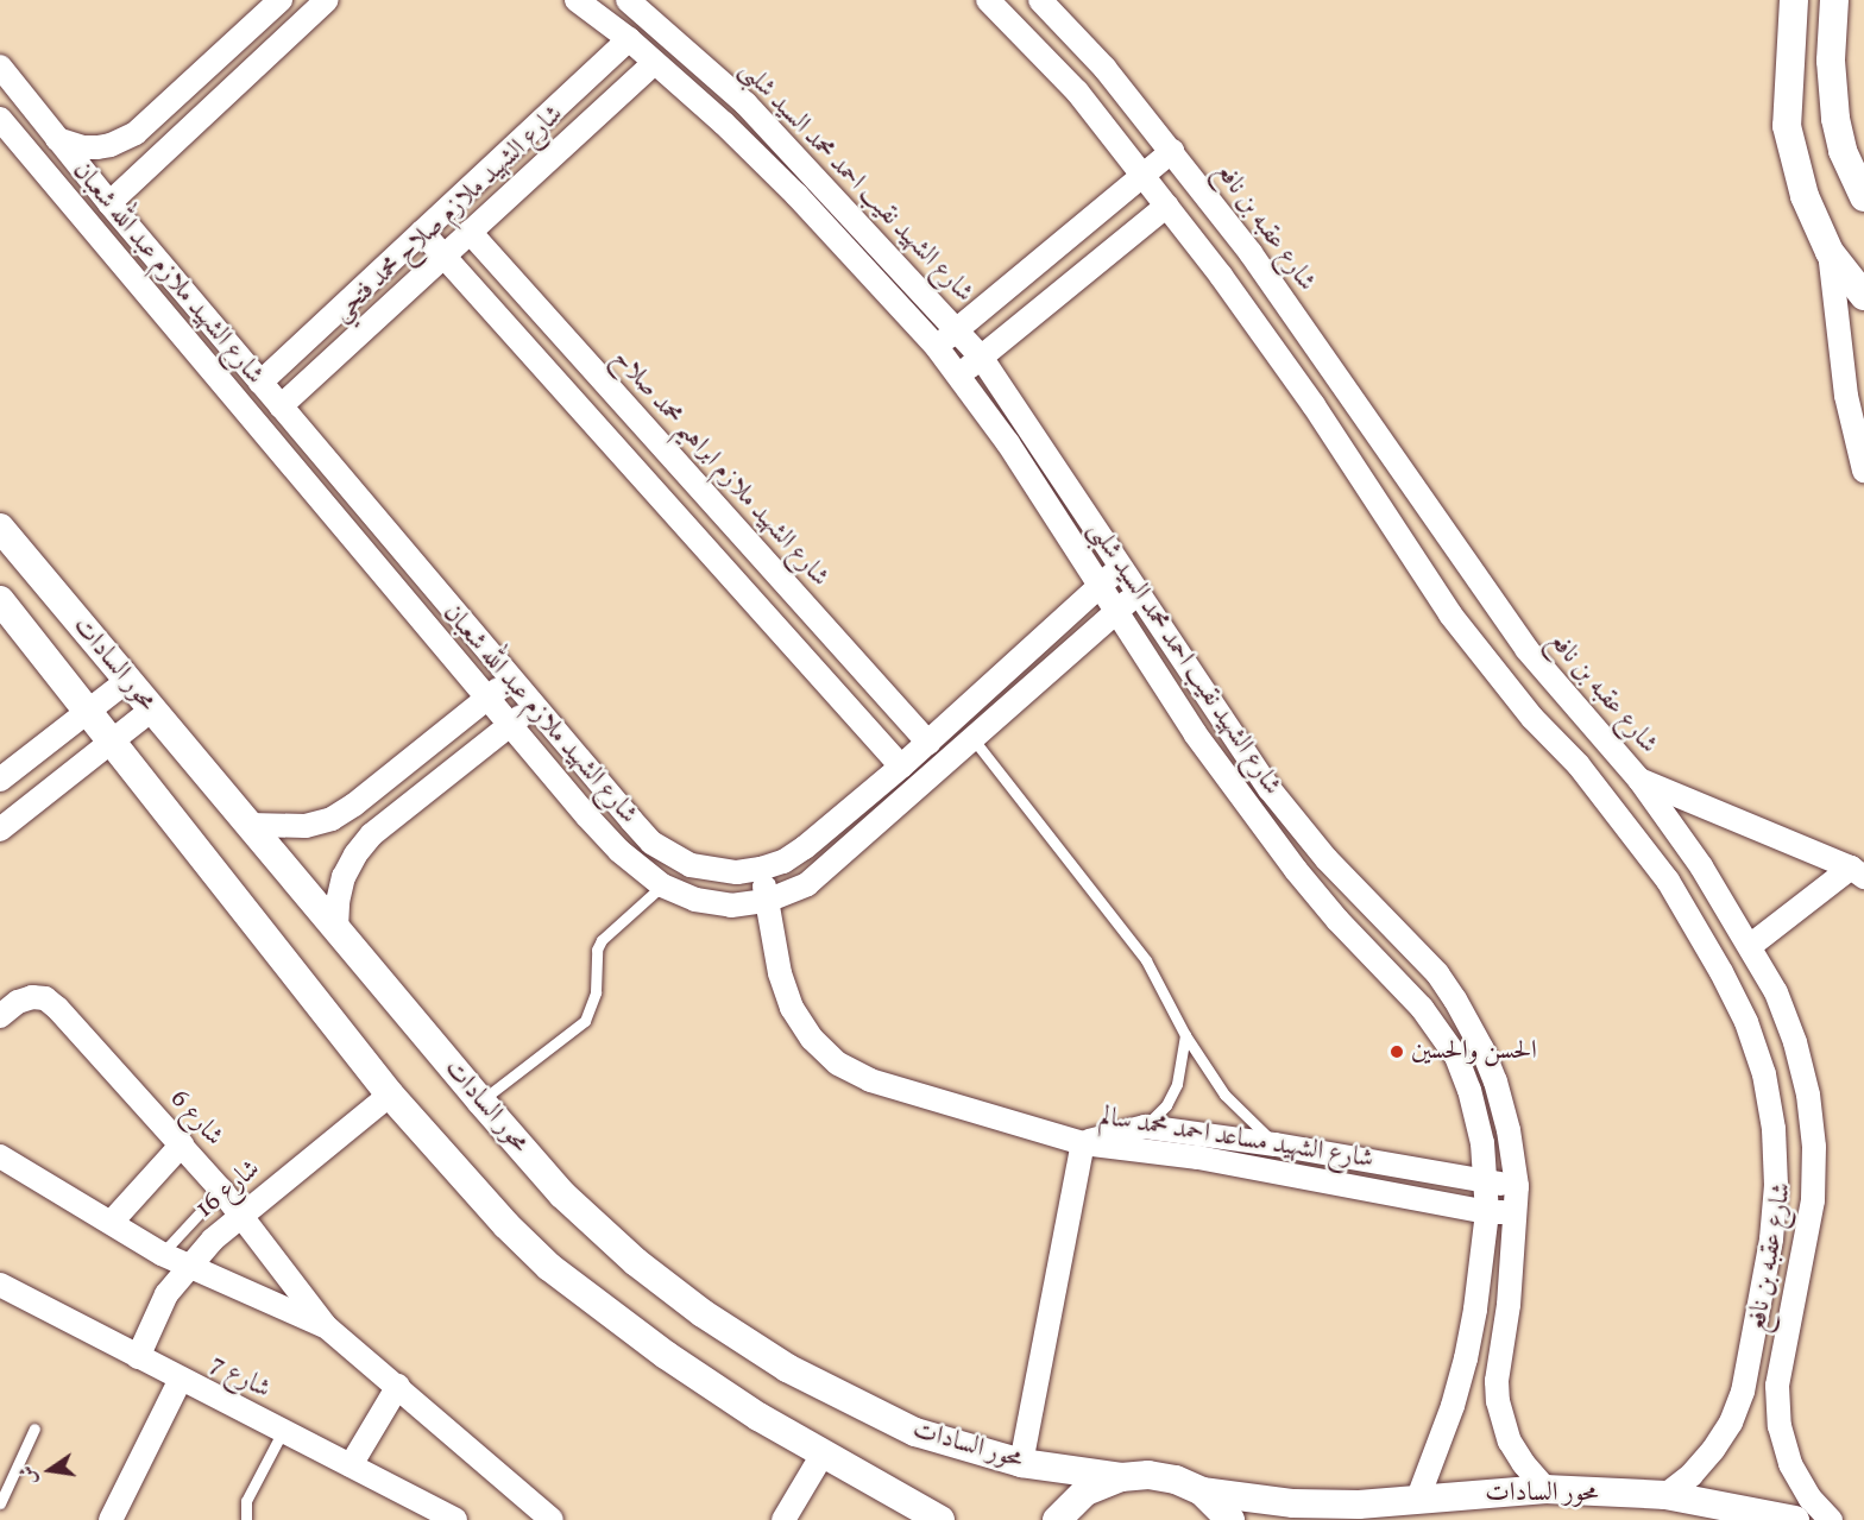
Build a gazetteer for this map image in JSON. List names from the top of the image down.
{
  "streets": {
    "street": [
      "شارع الشهيد نقيب احمد محمد السيد شلبى",
      "شارع الشهيد ملازم صلاح محمد فتحي",
      "شارع عقبه بن نافع",
      "شارع الشهيد ملازم عبد الله شعبان",
      "شارع الشهيد ملازم ابراهيم محمد صلاح",
      "محور السادات",
      "شارع 6",
      "شارع الشهيد مساعد احمد محمد سالم",
      "شارع 16",
      "شارع 7"
    ]
  },
  "crossings": [
    ["شارع الشهيد نقيب احمد محمد السيد شلبى", "شارع الشهيد ملازم صلاح محمد فتحي"],
    ["شارع الشهيد نقيب احمد محمد السيد شلبى", "شارع الشهيد ملازم عبد الله شعبان"],
    ["شارع الشهيد نقيب احمد محمد السيد شلبى", "محور السادات"],
    ["شارع الشهيد نقيب احمد محمد السيد شلبى", "شارع الشهيد مساعد احمد محمد سالم"],
    ["شارع الشهيد ملازم صلاح محمد فتحي", "شارع الشهيد ملازم عبد الله شعبان"],
    ["شارع الشهيد ملازم صلاح محمد فتحي", "شارع الشهيد ملازم ابراهيم محمد صلاح"],
    ["شارع عقبه بن نافع", "محور السادات"],
    ["شارع الشهيد ملازم عبد الله شعبان", "شارع الشهيد ملازم ابراهيم محمد صلاح"],
    ["محور السادات", "شارع 16"],
    ["شارع 6", "شارع 16"],
    ["شارع 16", "شارع 7"]
  ],
  "places": ["الحسن والحسين"],
  "north": "left"
}
